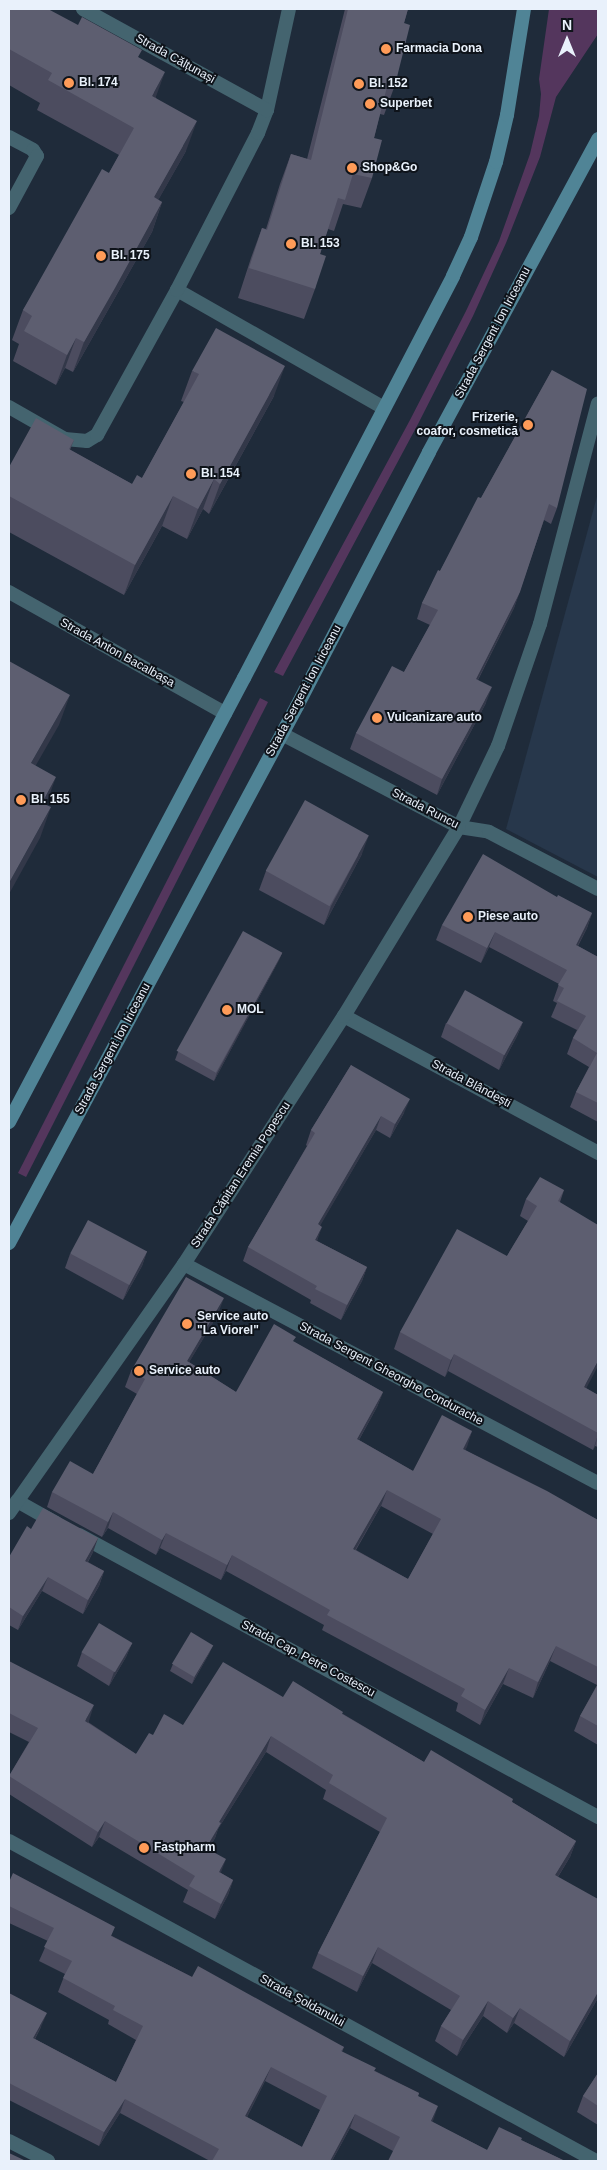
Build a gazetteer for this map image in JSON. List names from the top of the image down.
{
  "streets": {
    "main road": ["Strada Sergent Ion Iriceanu"],
    "street": [
      "Strada Călțunași",
      "Strada Anton Bacalbașa",
      "Strada Runcu",
      "Strada Blândești",
      "Strada Căpitan Eremia Popescu",
      "Strada Sergent Gheorghe Condurache",
      "Strada Cap. Petre Costescu",
      "Strada Șoldanului"
    ]
  },
  "crossings": [
    ["Strada Sergent Ion Iriceanu", "Strada Runcu"],
    ["Strada Runcu", "Strada Căpitan Eremia Popescu"],
    ["Strada Blândești", "Strada Căpitan Eremia Popescu"],
    ["Strada Căpitan Eremia Popescu", "Strada Sergent Gheorghe Condurache"],
    ["Strada Căpitan Eremia Popescu", "Strada Cap. Petre Costescu"]
  ],
  "places": [
    "Farmacia Dona",
    "Bl. 174",
    "Bl. 152",
    "Superbet",
    "Shop&Go",
    "Bl. 153",
    "Bl. 175",
    "Frizerie, coafor, cosmetică",
    "Bl. 154",
    "Vulcanizare auto",
    "Bl. 155",
    "Piese auto",
    "MOL",
    "Service auto \"La Viorel\"",
    "Service auto",
    "Fastpharm"
  ],
  "north": "top"
}
